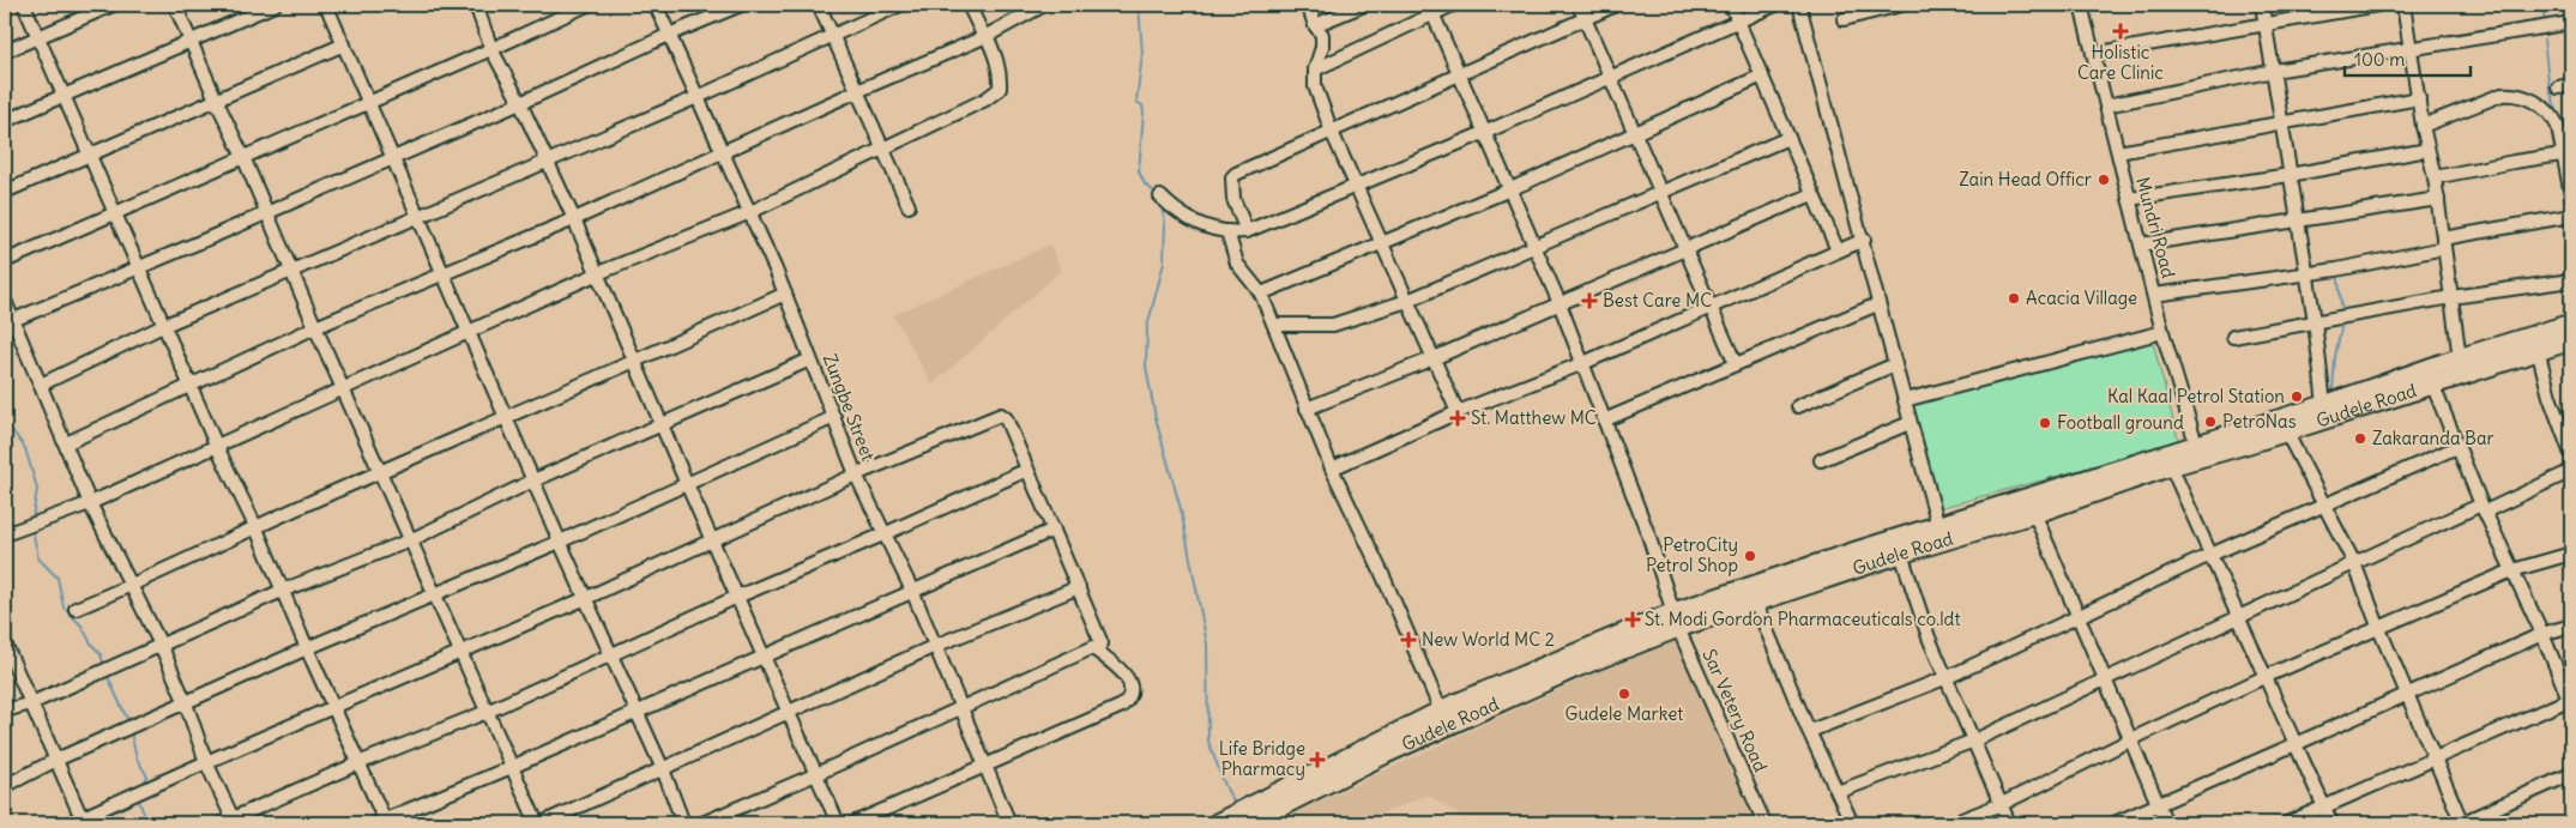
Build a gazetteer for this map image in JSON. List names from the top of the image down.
{
  "streets": {
    "highway": ["Gudele Road"],
    "street": ["Mundri Road", "Zungbe Street", "Sar Vetery Road"]
  },
  "crossings": [
    ["Mundri Road", "Gudele Road"],
    ["Gudele Road", "Sar Vetery Road"]
  ],
  "places": {
    "health": [
      "Holistic Care Clinic",
      "Best Care MC",
      "St. Matthew MC",
      "St. Modi Gordon Pharmaceuticals co.ldt",
      "New World MC 2",
      "Life Bridge Pharmacy"
    ],
    "other": [
      "Zain Head Officr",
      "Acacia Village",
      "Kal Kaal Petrol Station",
      "PetroNas",
      "Football ground",
      "Zakaranda Bar",
      "PetroCity Petrol Shop",
      "Gudele Market"
    ]
  },
  "scale_bar": "100 m"
}
